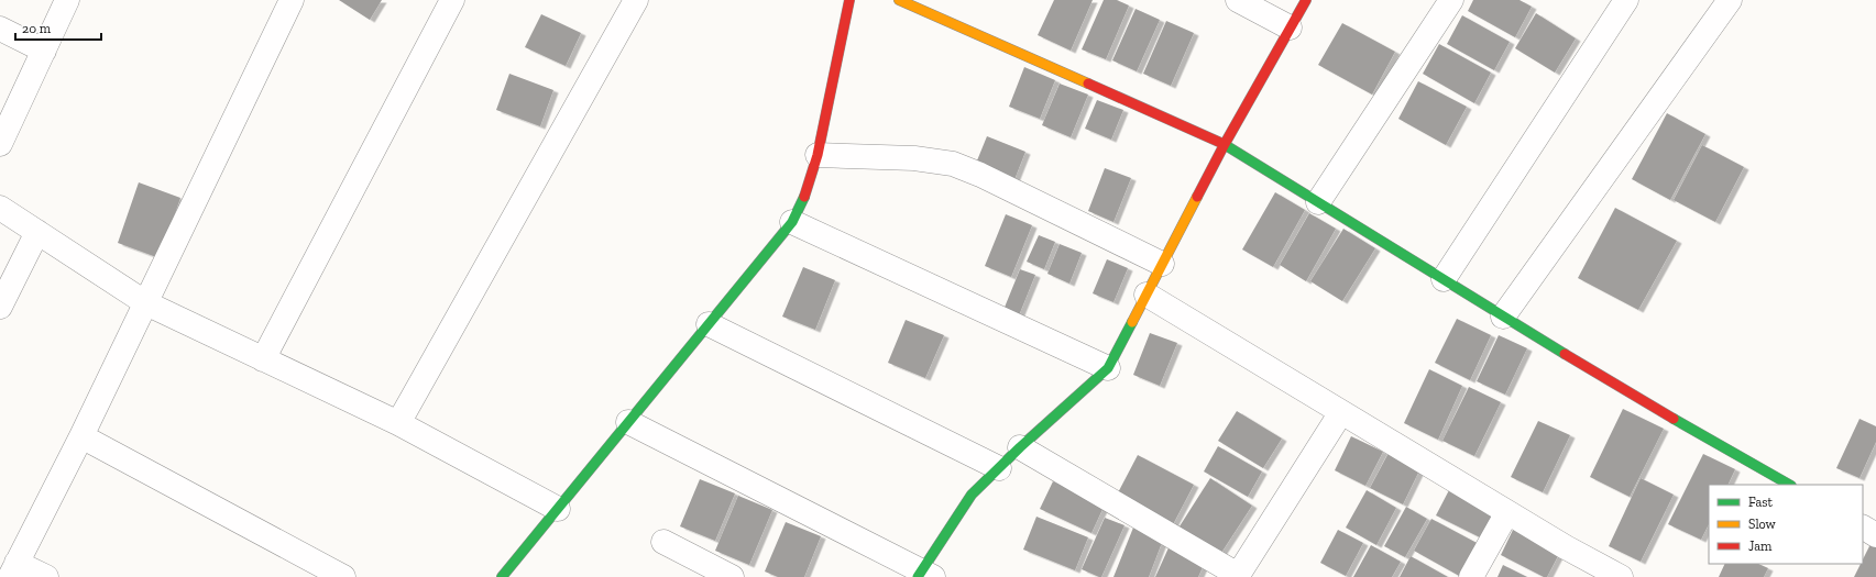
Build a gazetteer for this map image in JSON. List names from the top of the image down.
{
  "legend": ["Fast", "Slow", "Jam"],
  "scale_bar": "20 m"
}
